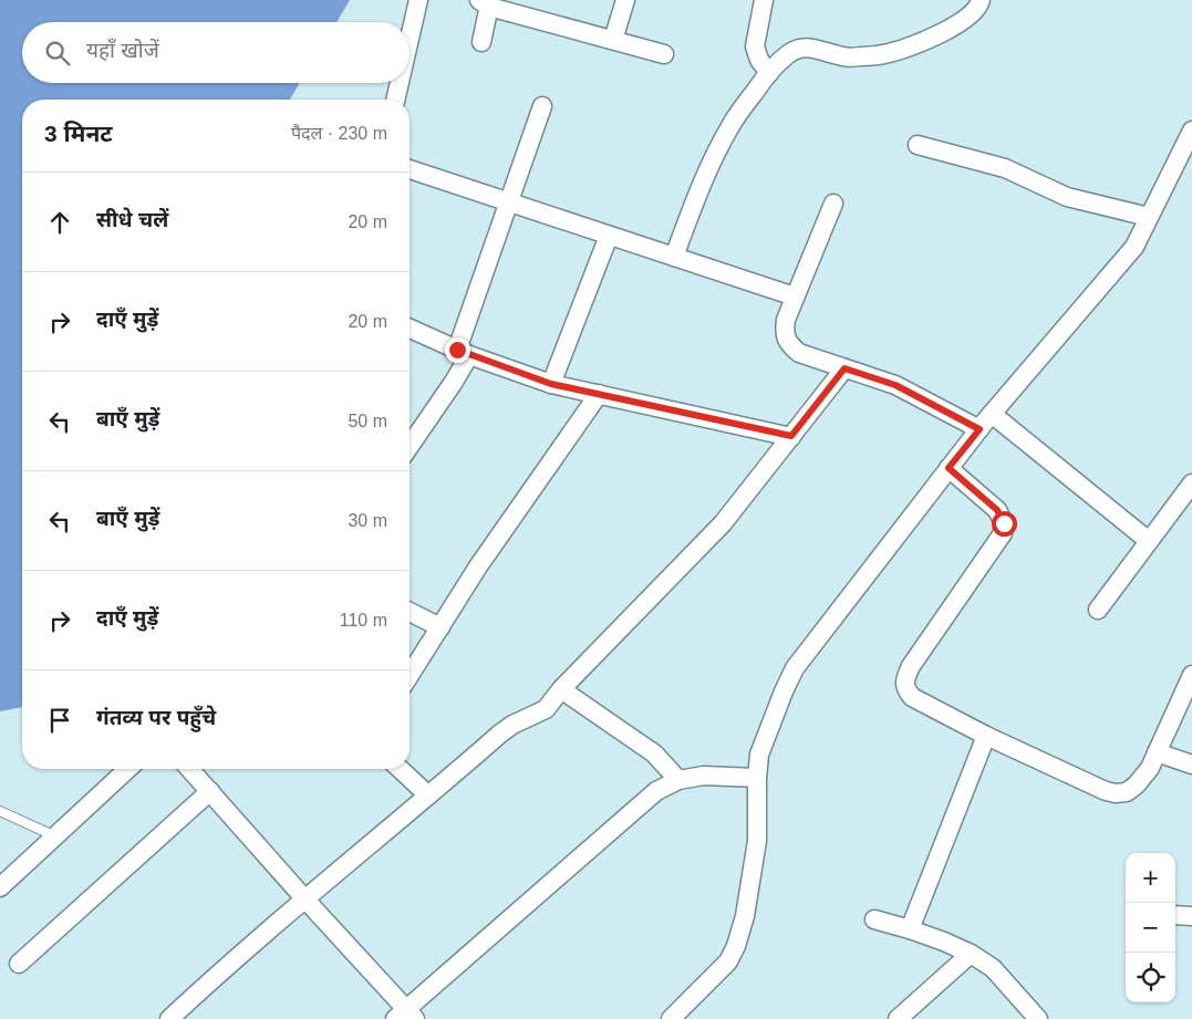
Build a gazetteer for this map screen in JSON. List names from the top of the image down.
{
  "page": {
    "search": "यहाँ खोजें",
    "heading": ["3 मिनट", "पैदल · 230 m"],
    "list": [
      ["सीधे चलें", "20 m"],
      ["दाएँ मुड़ें", "20 m"],
      ["बाएँ मुड़ें", "50 m"],
      ["बाएँ मुड़ें", "30 m"],
      ["दाएँ मुड़ें", "110 m"],
      "गंतव्य पर पहुँचे"
    ],
    "map_buttons": ["+", "−"]
  }
}
